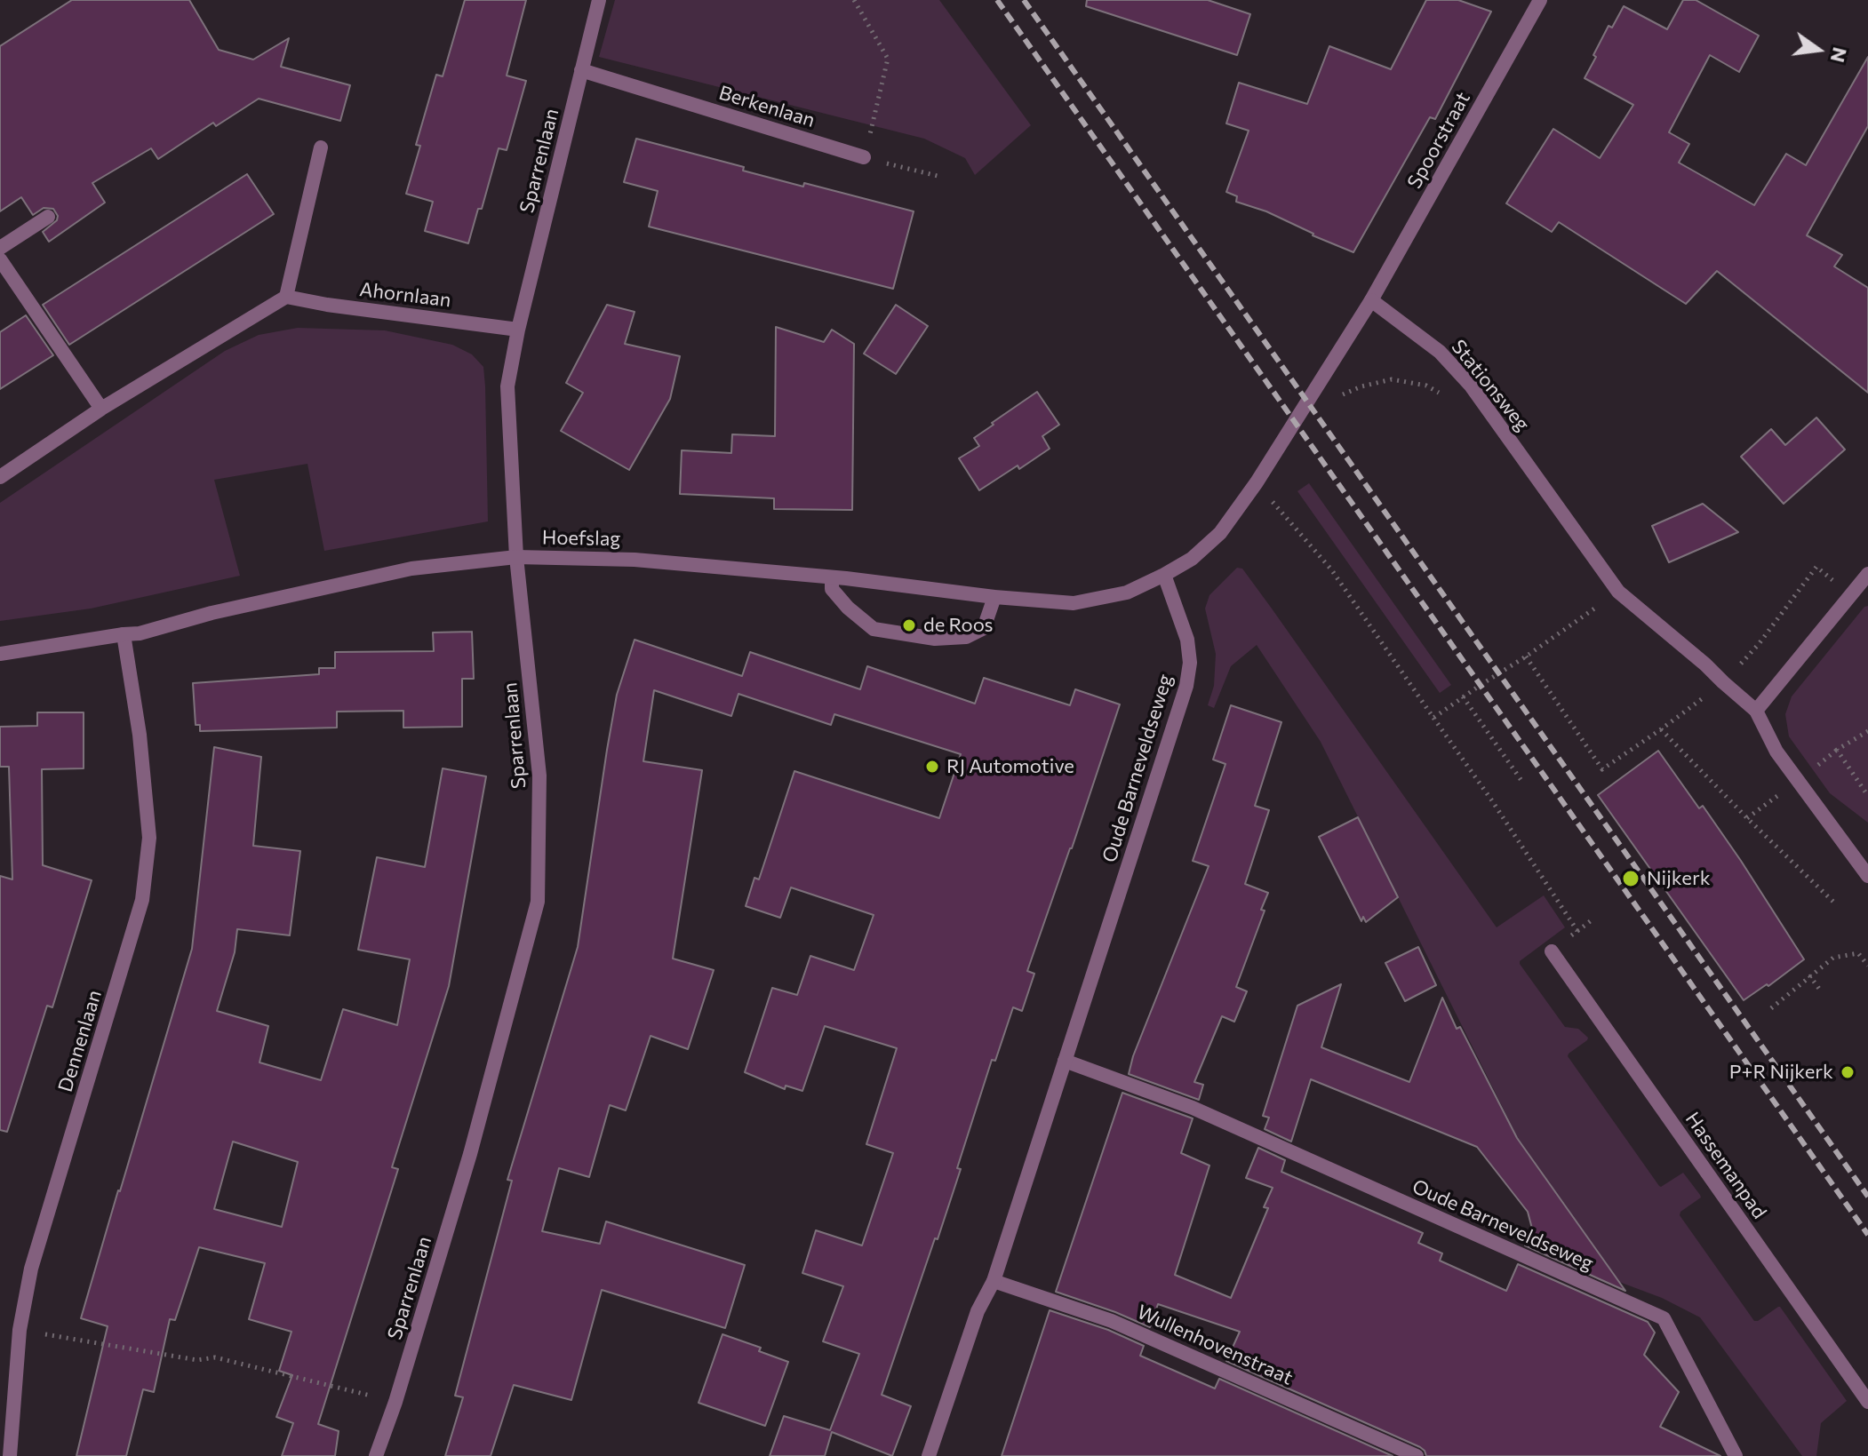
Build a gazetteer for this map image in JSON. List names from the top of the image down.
{
  "streets": {
    "street": [
      "Berkenlaan",
      "Spoorstraat",
      "Sparrenlaan",
      "Ahornlaan",
      "Stationsweg",
      "Hoefslag",
      "Oude Barneveldseweg",
      "Dennenlaan",
      "Hassemanpad",
      "Wullenhovenstraat"
    ]
  },
  "crossings": [
    ["Berkenlaan", "Sparrenlaan"],
    ["Spoorstraat", "Stationsweg"],
    ["Sparrenlaan", "Ahornlaan"],
    ["Sparrenlaan", "Hoefslag"],
    ["Hoefslag", "Oude Barneveldseweg"],
    ["Hoefslag", "Dennenlaan"],
    ["Oude Barneveldseweg", "Wullenhovenstraat"]
  ],
  "places": [
    "de Roos",
    "RJ Automotive",
    "Nijkerk",
    "P+R Nijkerk"
  ],
  "north": "right"
}
